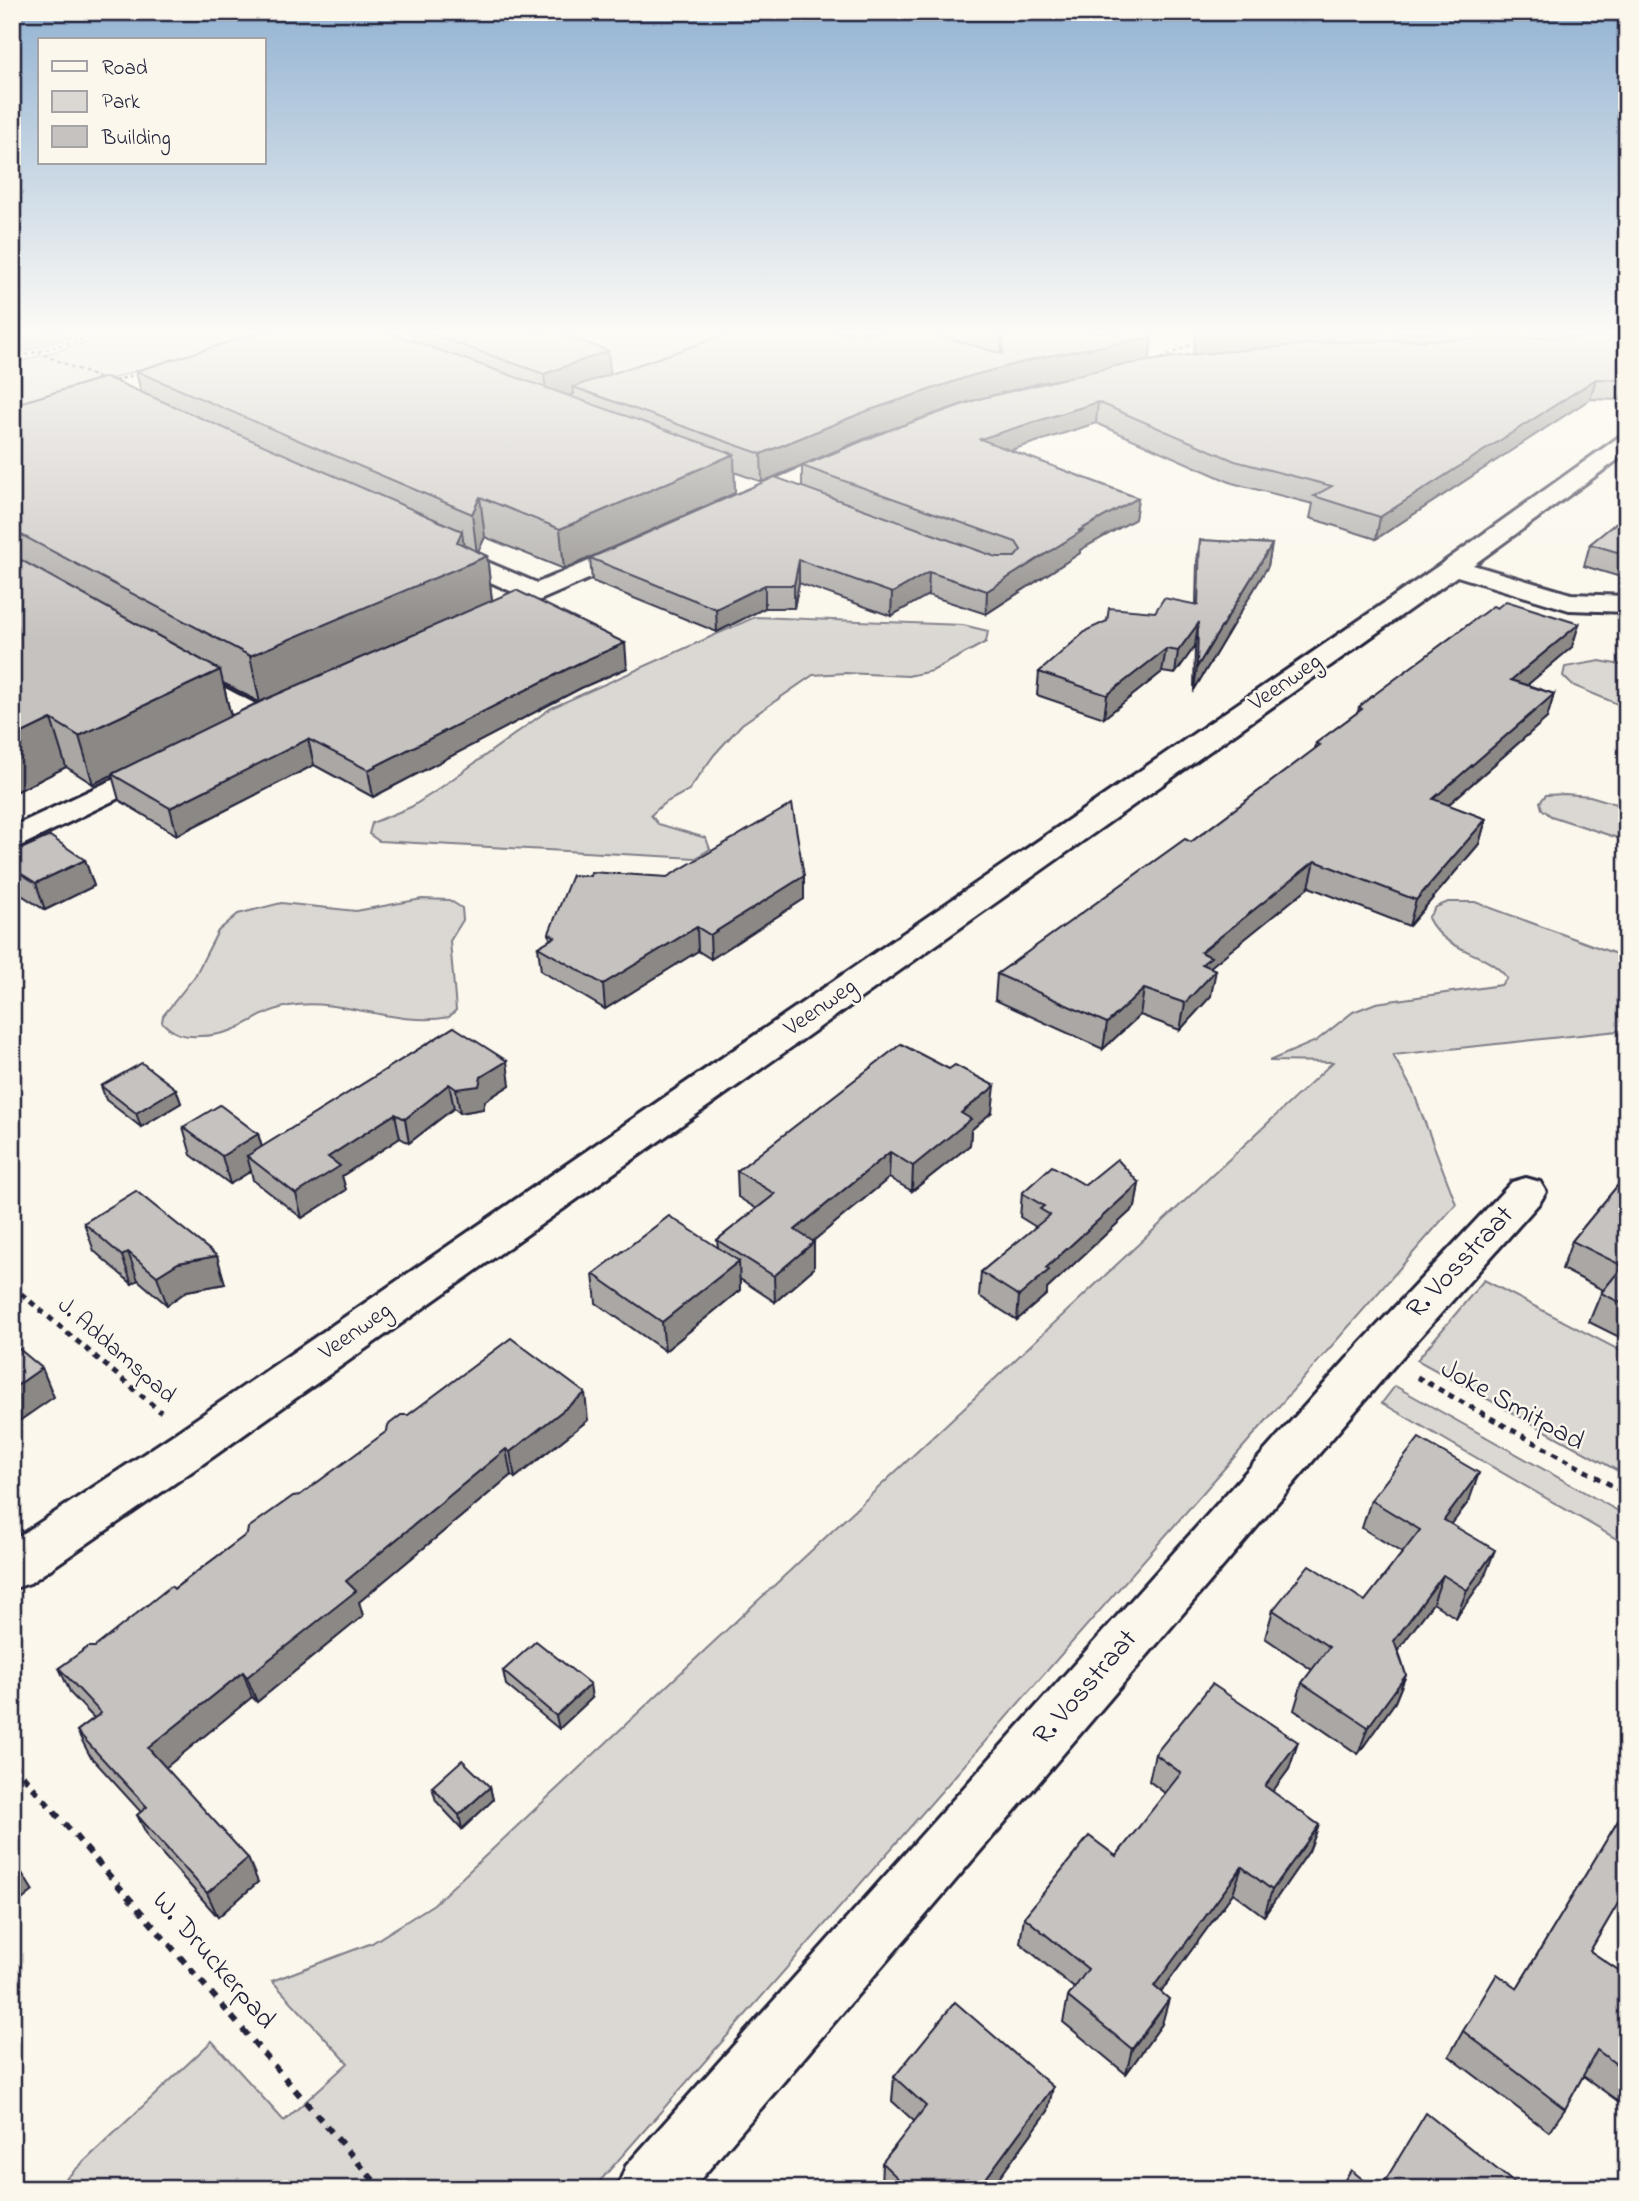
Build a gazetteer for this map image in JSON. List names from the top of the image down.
{
  "streets": {
    "street": ["Veenweg", "R. Vosstraat"],
    "path": ["J. Addamspad", "Joke Smitpad", "W. Druckerpad"]
  },
  "crossings": [
    ["Veenweg", "J. Addamspad"],
    ["R. Vosstraat", "Joke Smitpad"]
  ],
  "legend": ["Road", "Park", "Building"]
}
